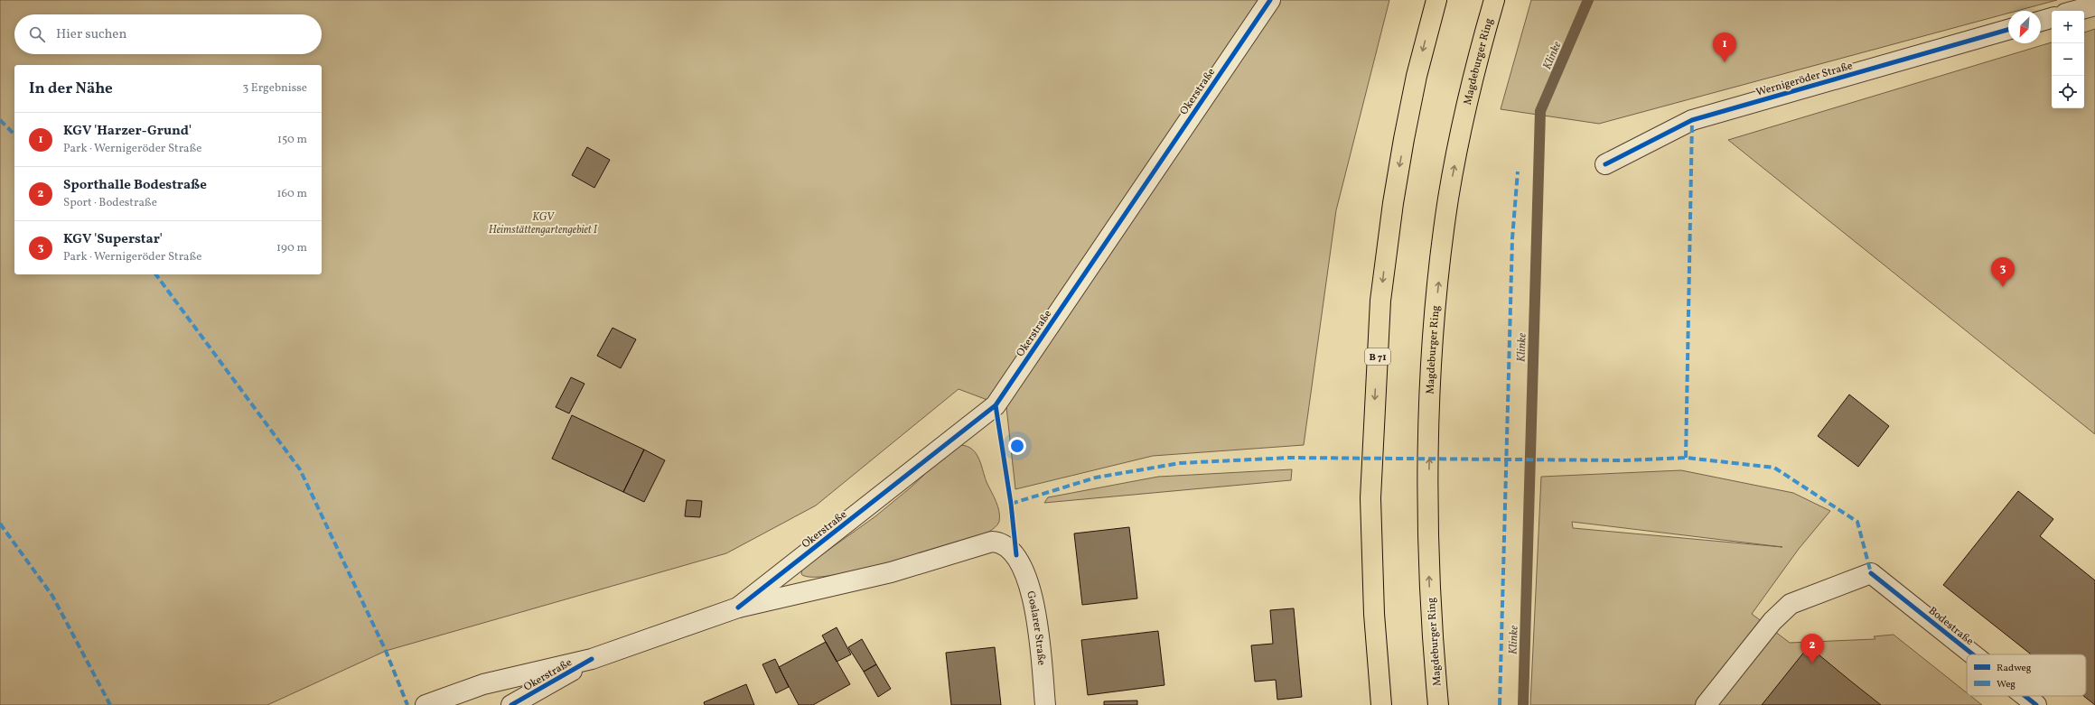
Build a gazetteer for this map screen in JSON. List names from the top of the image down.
{
  "streets": {
    "highway": ["Magdeburger Ring", "B 71"],
    "street": [
      "Wernigeröder Straße",
      "Okerstraße",
      "Bodestraße",
      "Goslarer Straße"
    ]
  },
  "crossings": [
    ["Okerstraße", "Goslarer Straße"]
  ],
  "water": ["Klinke"],
  "parks": ["KGV Heimstättengartengebiet I"],
  "legend": ["Radweg", "Weg"],
  "north": "bottom left",
  "page": {
    "map_buttons": ["+", "−"],
    "search": "Hier suchen",
    "pins": ["1", "3", "2"],
    "heading": ["In der Nähe", "3 Ergebnisse"],
    "list": [
      {
        "mark": "1",
        "name": "KGV 'Harzer-Grund'",
        "note": "Park · Wernigeröder Straße",
        "value": "150 m"
      },
      {
        "mark": "2",
        "name": "Sporthalle Bodestraße",
        "note": "Sport · Bodestraße",
        "value": "160 m"
      },
      {
        "mark": "3",
        "name": "KGV 'Superstar'",
        "note": "Park · Wernigeröder Straße",
        "value": "190 m"
      }
    ]
  }
}
